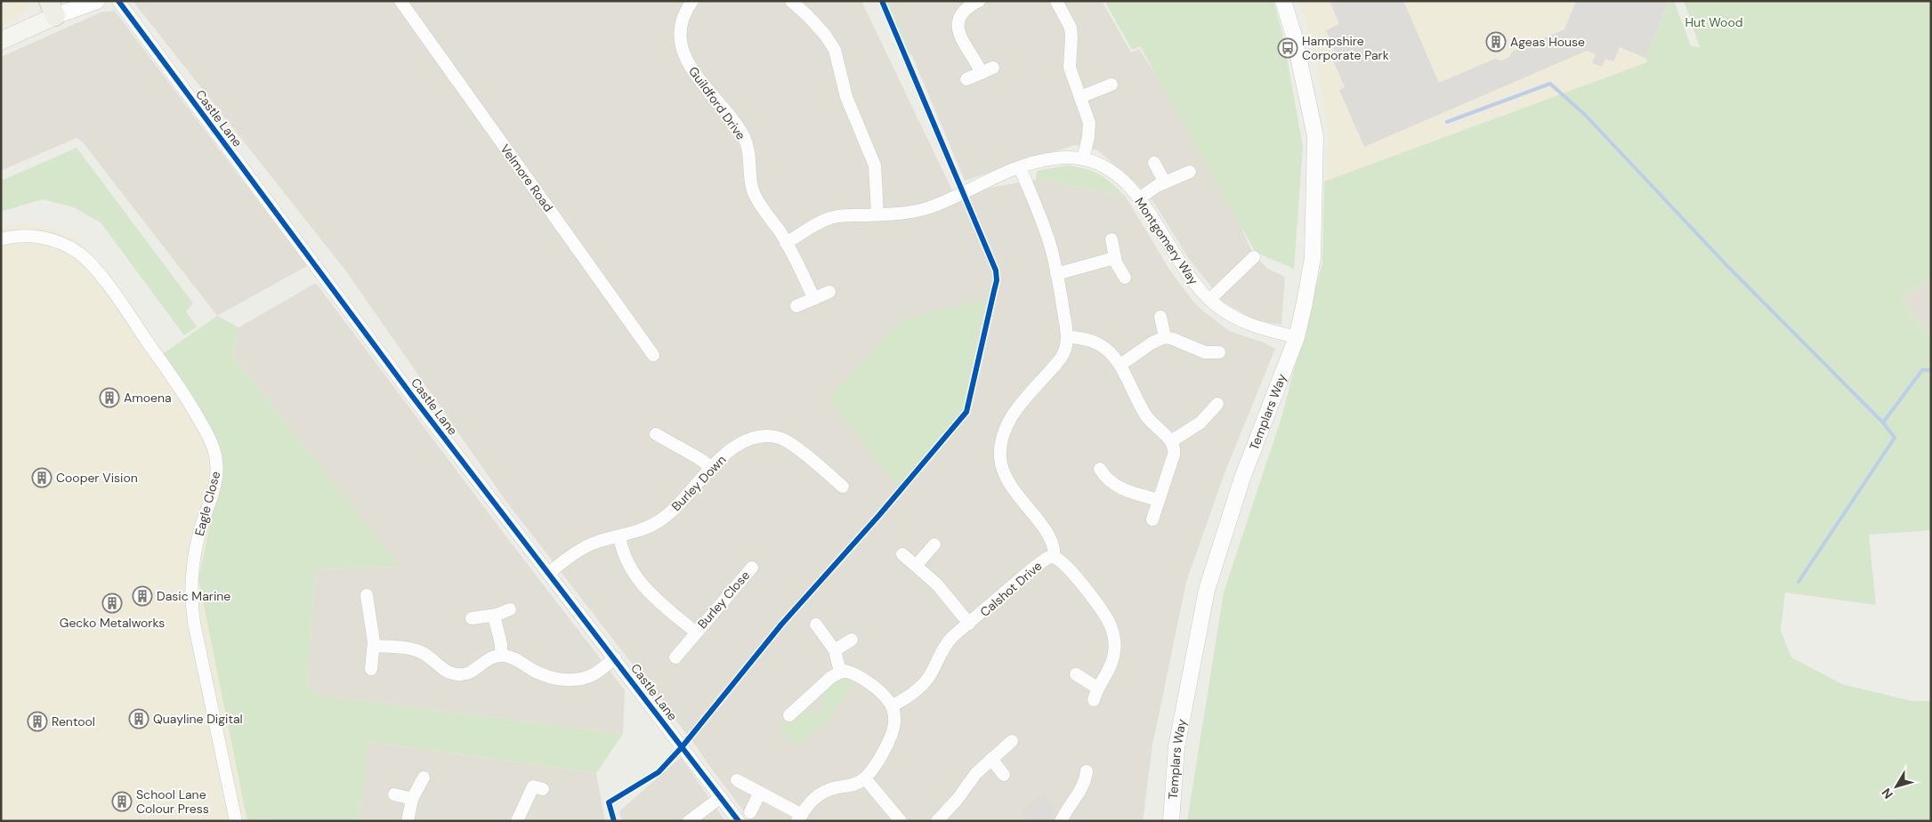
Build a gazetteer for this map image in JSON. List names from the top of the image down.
{
  "streets": {
    "street": [
      "Guildford Drive",
      "Castle Lane",
      "Velmore Road",
      "Montgomery Way",
      "Templars Way",
      "Burley Down",
      "Eagle Close",
      "Calshot Drive",
      "Burley Close"
    ]
  },
  "crossings": [
    ["Guildford Drive", "Montgomery Way"],
    ["Castle Lane", "Burley Down"],
    ["Montgomery Way", "Templars Way"],
    ["Burley Down", "Burley Close"]
  ],
  "parks": ["Hut Wood"],
  "places": {
    "building": [
      "Ageas House",
      "Amoena",
      "Cooper Vision",
      "Dasic Marine",
      "Gecko Metalworks",
      "Quayline Digital",
      "Rentool",
      "School Lane Colour Press"
    ],
    "bus stop": ["Hampshire Corporate Park"]
  },
  "north": "bottom left"
}
